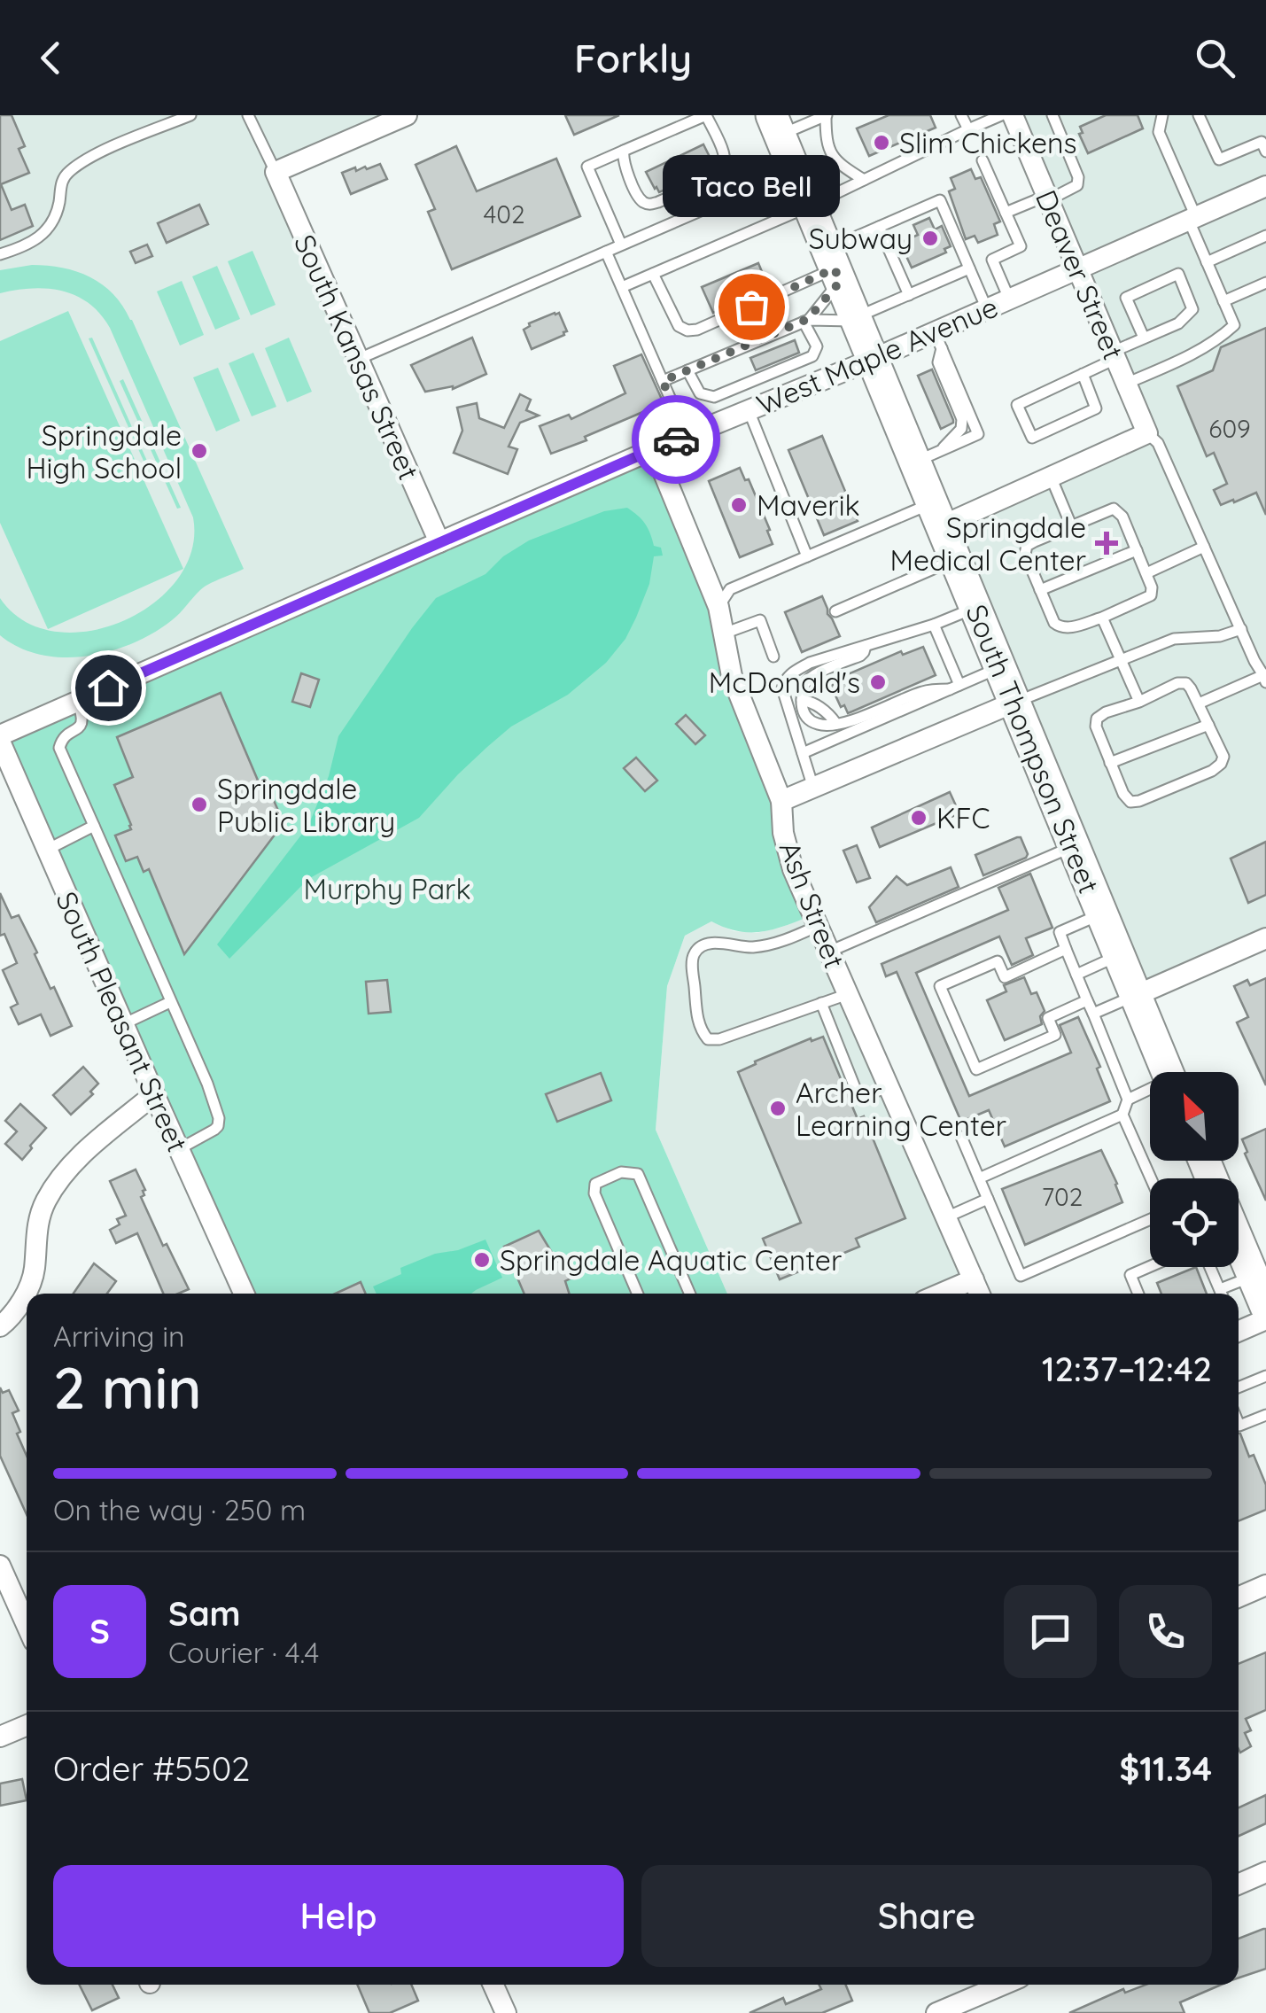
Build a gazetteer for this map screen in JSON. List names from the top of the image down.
{
  "streets": {
    "main road": ["South Thompson Street"],
    "street": [
      "Deaver Street",
      "West Maple Avenue",
      "South Kansas Street",
      "Ash Street",
      "South Pleasant Street"
    ]
  },
  "crossings": [
    ["Deaver Street", "West Maple Avenue"],
    ["West Maple Avenue", "South Kansas Street"],
    ["West Maple Avenue", "South Thompson Street"],
    ["West Maple Avenue", "Ash Street"],
    ["West Maple Avenue", "South Pleasant Street"]
  ],
  "parks": ["Murphy Park"],
  "places": {
    "other": [
      "Slim Chickens",
      "Subway",
      "Taco Bell",
      "Springdale High School",
      "Maverik",
      "McDonald's",
      "Springdale Public Library",
      "KFC",
      "Archer Learning Center",
      "Springdale Aquatic Center"
    ],
    "health": ["Springdale Medical Center"]
  },
  "house_numbers": ["402", "609", "702"],
  "north": "top left",
  "page": {
    "header": "Forkly",
    "bubble": "Taco Bell",
    "heading": ["2 min", "Arriving in", "12:37–12:42"],
    "panel": [
      "Sam",
      "Courier · 4.4",
      "Order #5502",
      "$11.34"
    ],
    "bar": "On the way · 250 m",
    "round": "S",
    "buttons": ["Help", "Share"]
  }
}
